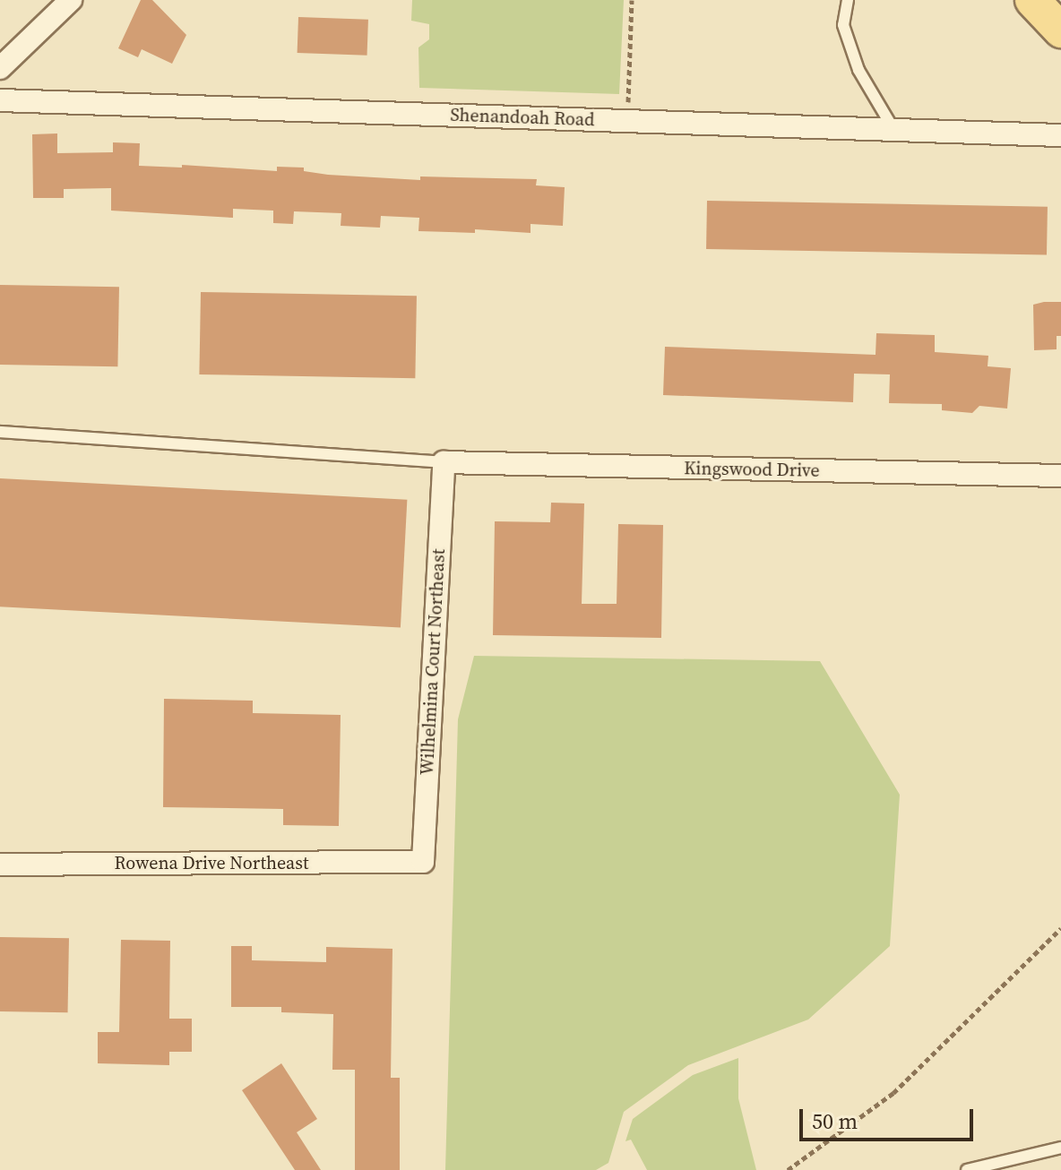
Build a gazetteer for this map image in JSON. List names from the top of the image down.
{
  "streets": {
    "street": [
      "Shenandoah Road",
      "Kingswood Drive",
      "Wilhelmina Court Northeast",
      "Rowena Drive Northeast"
    ]
  },
  "crossings": [
    ["Kingswood Drive", "Wilhelmina Court Northeast"],
    ["Wilhelmina Court Northeast", "Rowena Drive Northeast"]
  ],
  "scale_bar": "50 m"
}
